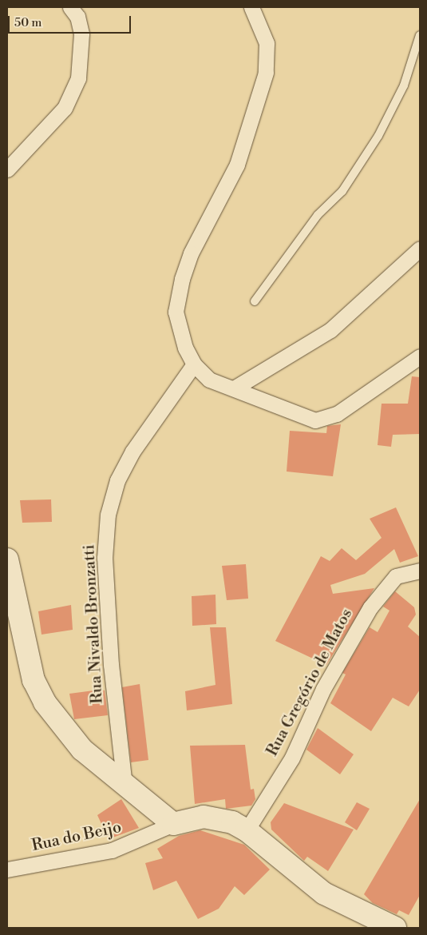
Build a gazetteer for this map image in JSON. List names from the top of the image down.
{
  "streets": {
    "street": ["Rua Nivaldo Bronzatti", "Rua Gregório de Matos", "Rua do Beijo"]
  },
  "scale_bar": "50 m"
}
